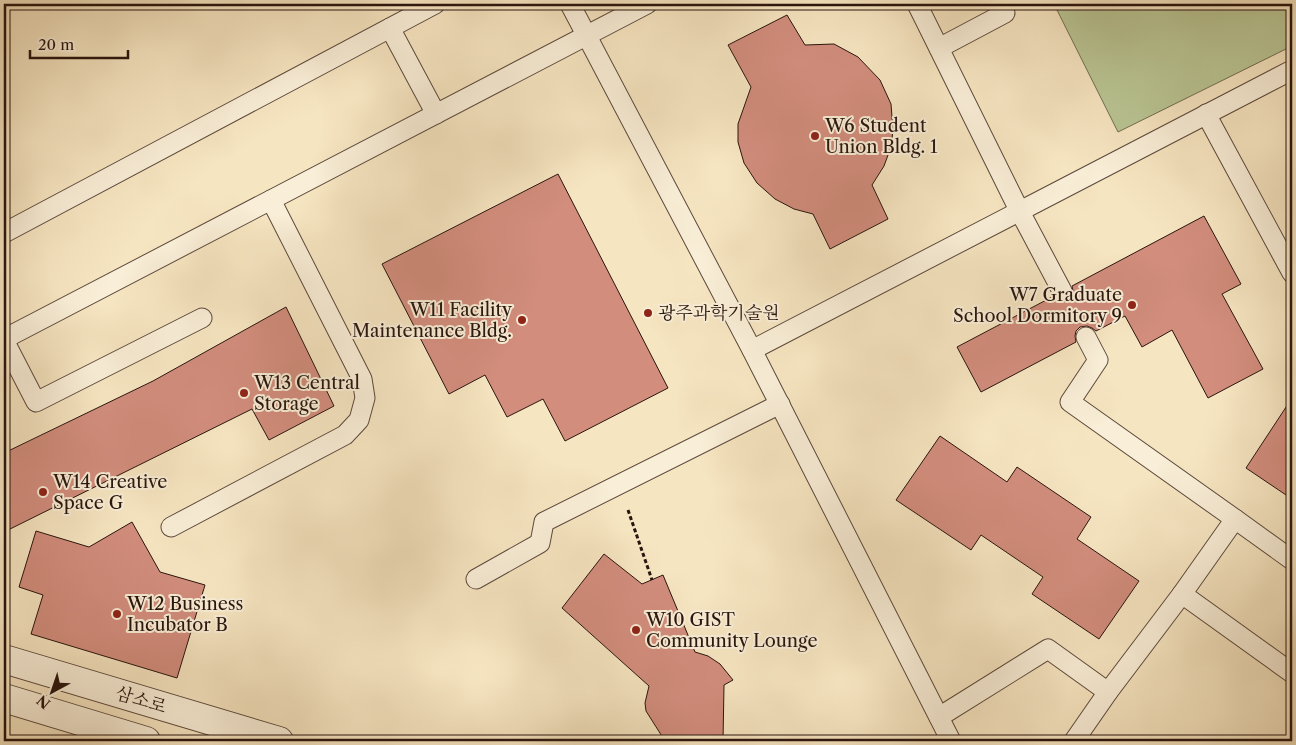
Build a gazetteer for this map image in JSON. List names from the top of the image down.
{
  "streets": {
    "street": ["삼소로"]
  },
  "places": [
    "W6 Student Union Bldg. 1",
    "W7 Graduate School Dormitory 9",
    "광주과학기술원",
    "W11 Facility Maintenance Bldg.",
    "W13 Central Storage",
    "W14 Creative Space G",
    "W12 Business Incubator B",
    "W10 GIST Community Lounge"
  ],
  "scale_bar": "20 m",
  "north": "bottom left"
}
